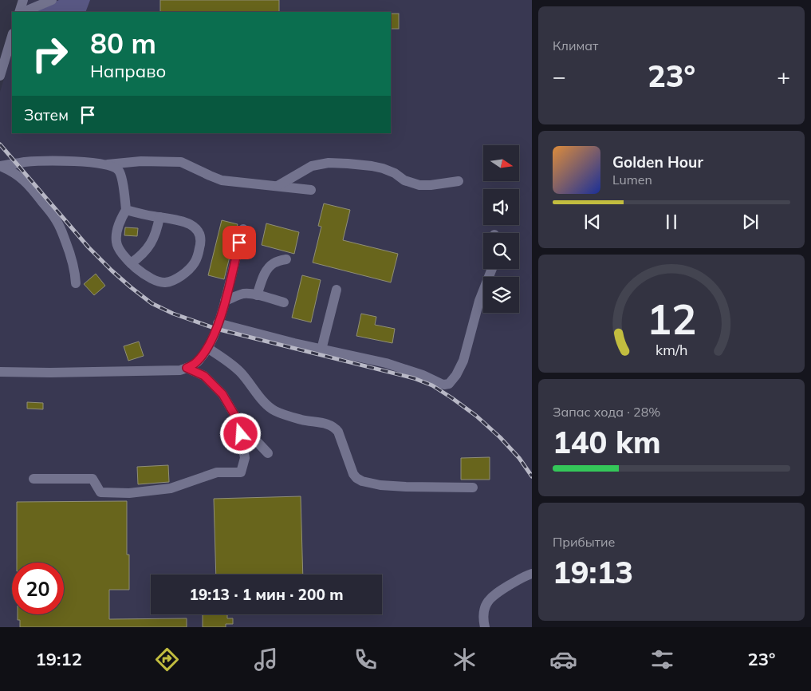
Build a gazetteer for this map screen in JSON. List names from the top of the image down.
{
  "north": "right",
  "page": {
    "tile": [
      "Климат",
      ["Запас хода · 28%", "140 km"],
      ["Прибытие", "19:13"]
    ],
    "turn": ["80 m", "Направо"],
    "heat": ["−", "23°", "+"],
    "then": "Затем",
    "song": ["Golden Hour", "Lumen"],
    "limit": "20",
    "trip": "19:13 · 1 мин · 200 m",
    "tabs": ["19:12", "23°"],
    "gauge": ["12", "km/h"]
  }
}
